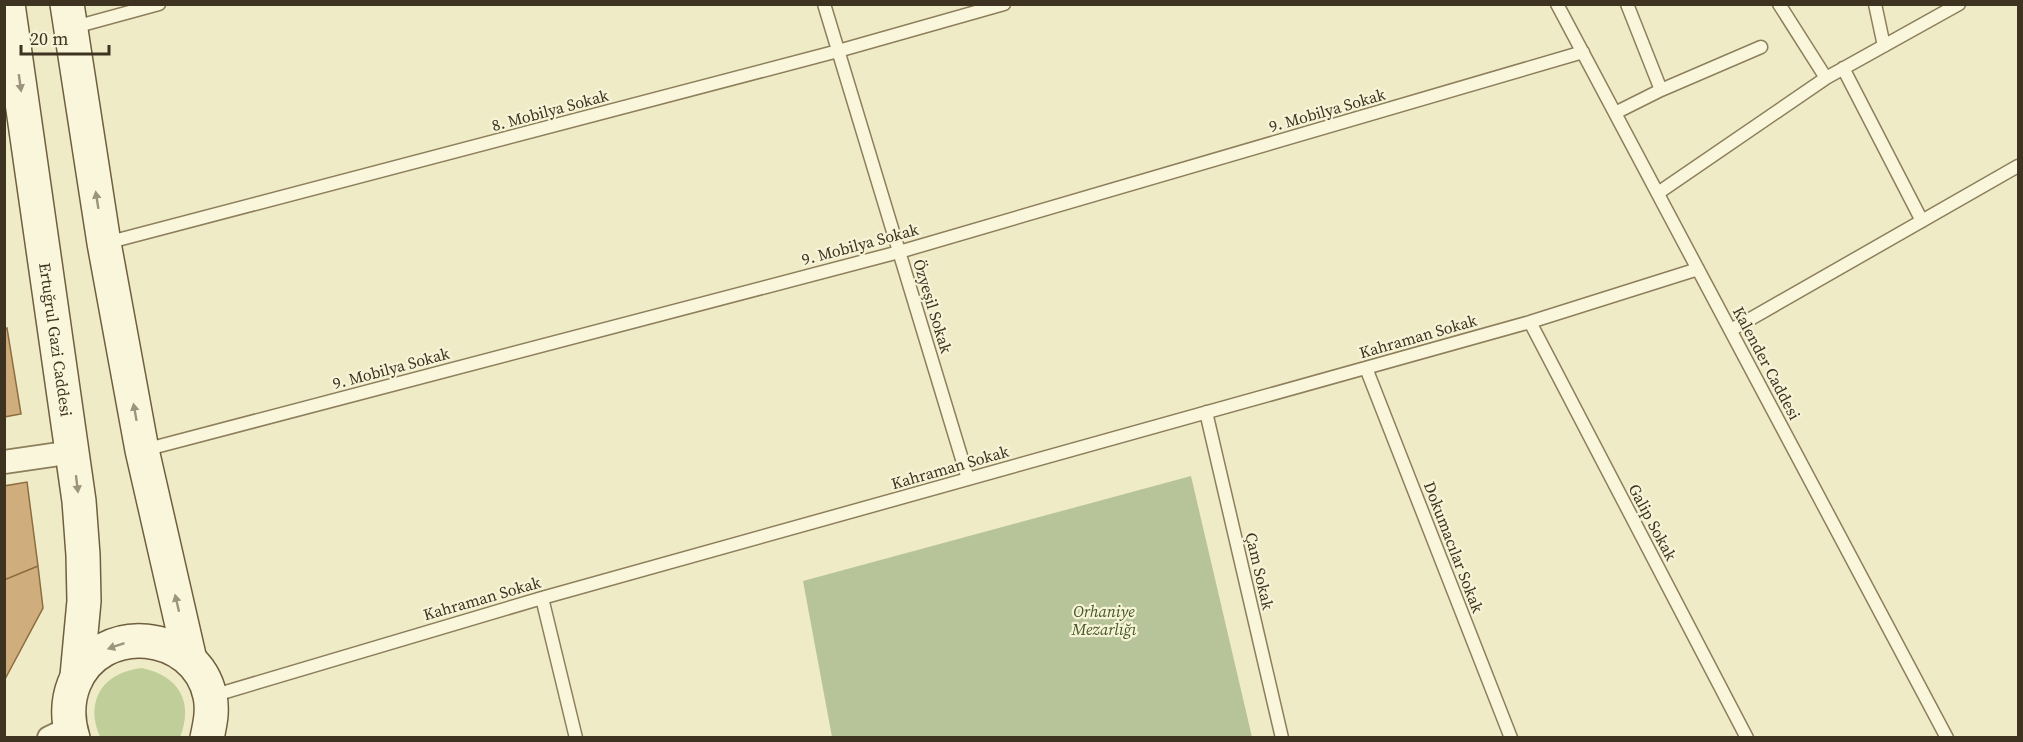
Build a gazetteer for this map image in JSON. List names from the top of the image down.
{
  "streets": {
    "main road": ["Ertuğrul Gazi Caddesi"],
    "lane": [
      "8. Mobilya Sokak",
      "9. Mobilya Sokak",
      "Özyeşil Sokak",
      "Kahraman Sokak",
      "Kalender Caddesi",
      "Galip Sokak",
      "Dokumacılar Sokak",
      "Çam Sokak"
    ]
  },
  "crossings": [
    ["8. Mobilya Sokak", "Özyeşil Sokak"],
    ["9. Mobilya Sokak", "Özyeşil Sokak"],
    ["9. Mobilya Sokak", "Kalender Caddesi"],
    ["Özyeşil Sokak", "Kahraman Sokak"],
    ["Kahraman Sokak", "Kalender Caddesi"],
    ["Kahraman Sokak", "Galip Sokak"],
    ["Kahraman Sokak", "Dokumacılar Sokak"],
    ["Kahraman Sokak", "Çam Sokak"]
  ],
  "parks": ["Orhaniye Mezarlığı"],
  "scale_bar": "20 m"
}
